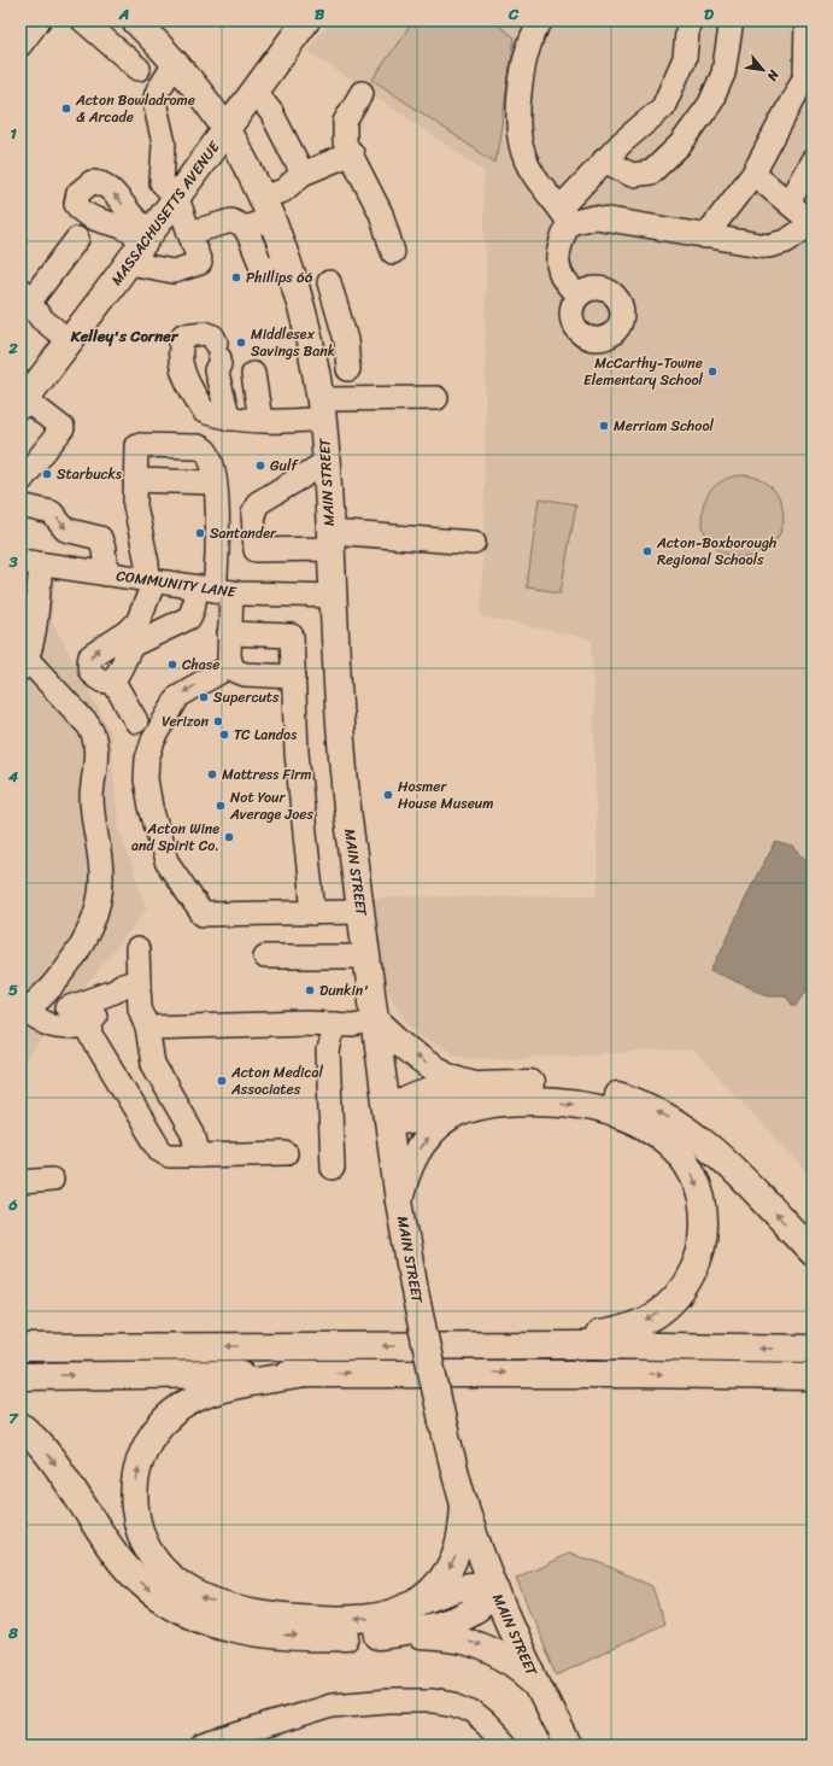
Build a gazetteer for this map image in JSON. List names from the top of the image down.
{
  "streets": {
    "main road": ["MASSACHUSETTS AVENUE", "MAIN STREET"],
    "street": ["COMMUNITY LANE"]
  },
  "crossings": [
    ["MASSACHUSETTS AVENUE", "MAIN STREET"],
    ["MAIN STREET", "COMMUNITY LANE"]
  ],
  "districts": ["Kelley's Corner"],
  "places": [
    "Acton Bowladrome & Arcade",
    "Phillips 66",
    "Middlesex Savings Bank",
    "McCarthy-Towne Elementary School",
    "Merriam School",
    "Gulf",
    "Starbucks",
    "Santander",
    "Acton-Boxborough Regional Schools",
    "Chase",
    "Supercuts",
    "Verizon",
    "TC Landos",
    "Mattress Firm",
    "Hosmer House Museum",
    "Not Your Average Joes",
    "Acton Wine and Spirit Co.",
    "Dunkin'",
    "Acton Medical Associates"
  ],
  "north": "bottom right",
  "grid": {
    "columns": [
      "A",
      "B",
      "C",
      "D"
    ],
    "rows": [
      "1",
      "2",
      "3",
      "4",
      "5",
      "6",
      "7",
      "8"
    ]
  }
}
